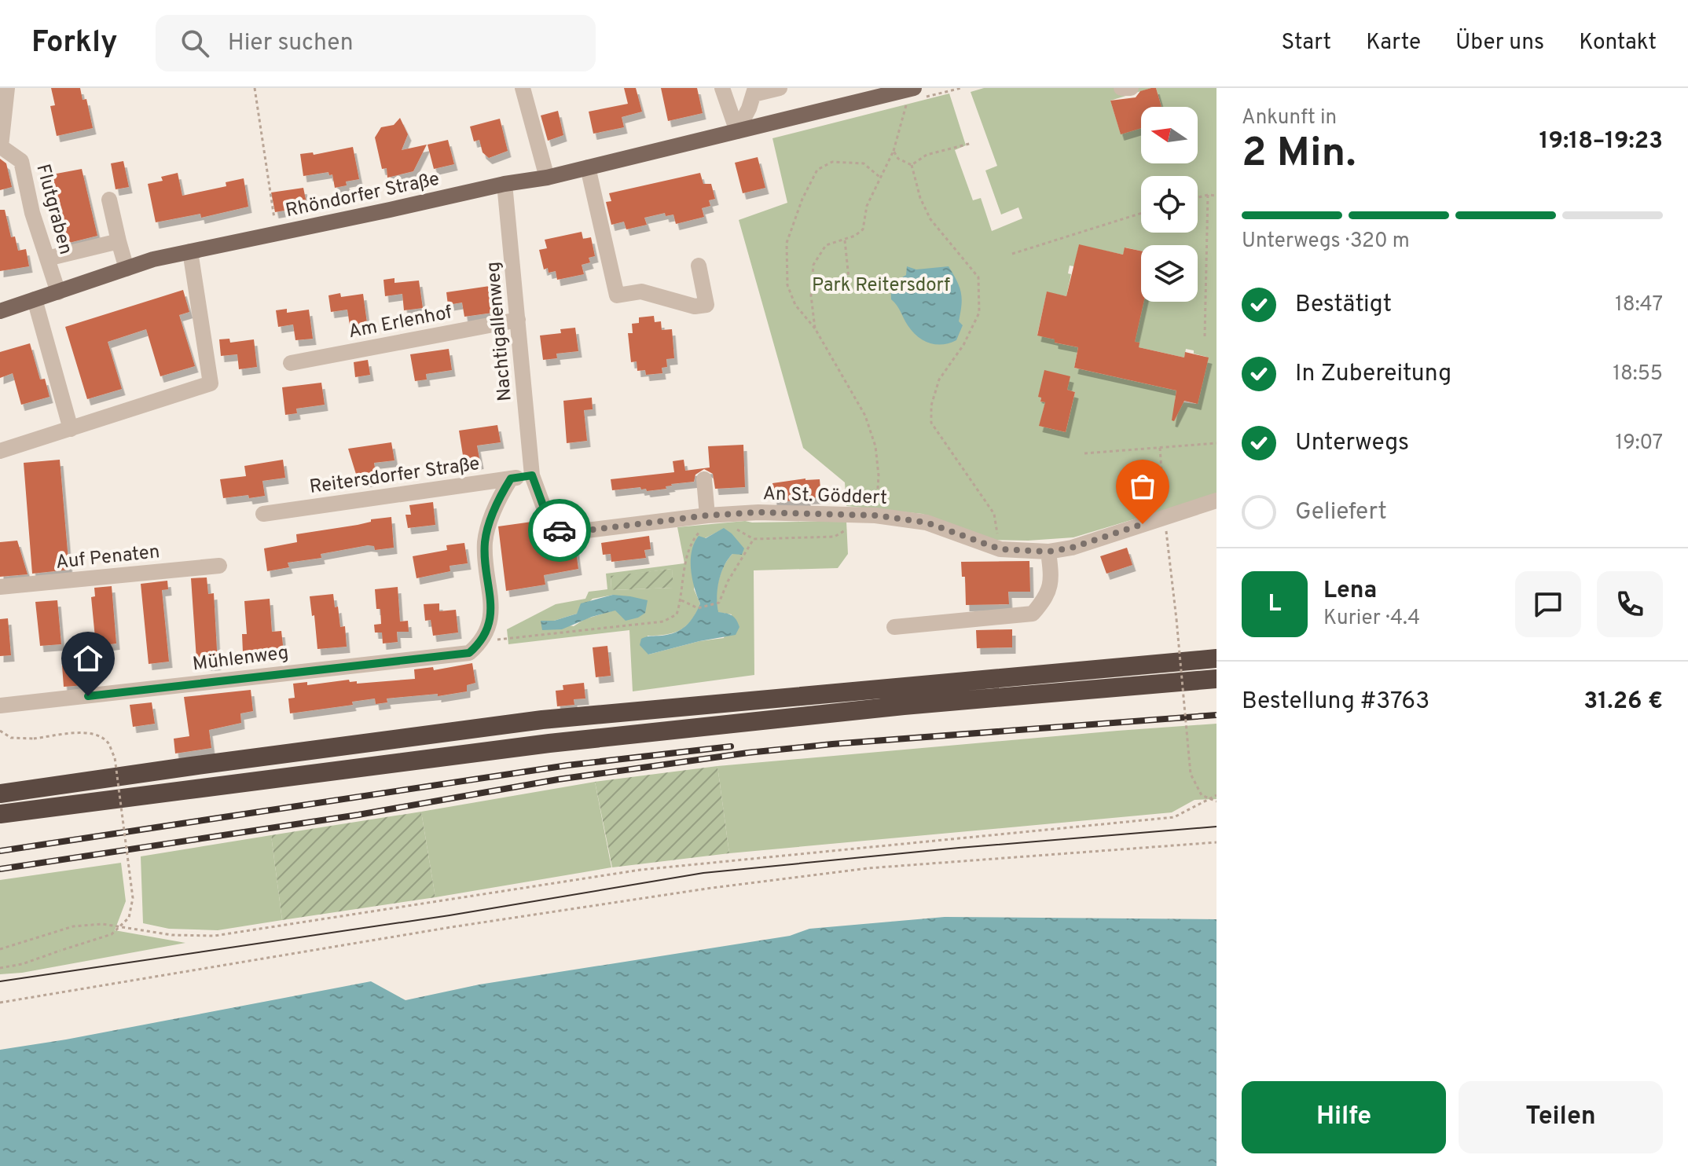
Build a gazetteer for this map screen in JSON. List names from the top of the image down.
{
  "streets": {
    "main road": ["Rhöndorfer Straße"],
    "street": [
      "Flutgraben",
      "Am Erlenhof",
      "Nachtigallenweg",
      "Reitersdorfer Straße",
      "An St. Göddert",
      "Auf Penaten",
      "Mühlenweg"
    ]
  },
  "crossings": [
    ["Rhöndorfer Straße", "Flutgraben"],
    ["Rhöndorfer Straße", "Nachtigallenweg"],
    ["Am Erlenhof", "Nachtigallenweg"],
    ["Nachtigallenweg", "Reitersdorfer Straße"],
    ["Nachtigallenweg", "An St. Göddert"],
    ["Reitersdorfer Straße", "An St. Göddert"]
  ],
  "parks": ["Park Reitersdorf"],
  "north": "left",
  "page": {
    "header": "Forkly",
    "search": "Hier suchen",
    "nav": [
      "Start",
      "Karte",
      "Über uns",
      "Kontakt"
    ],
    "heading": ["2 Min.", "Ankunft in", "19:18–19:23"],
    "panel": [
      "Lena",
      "Kurier · 4.4",
      "Bestellung #3763",
      "31.26 €"
    ],
    "bar": "Unterwegs · 320 m",
    "list": [
      ["Bestätigt", "18:47"],
      ["In Zubereitung", "18:55"],
      ["Unterwegs", "19:07"],
      "Geliefert"
    ],
    "round": "L",
    "buttons": ["Hilfe", "Teilen"]
  }
}
